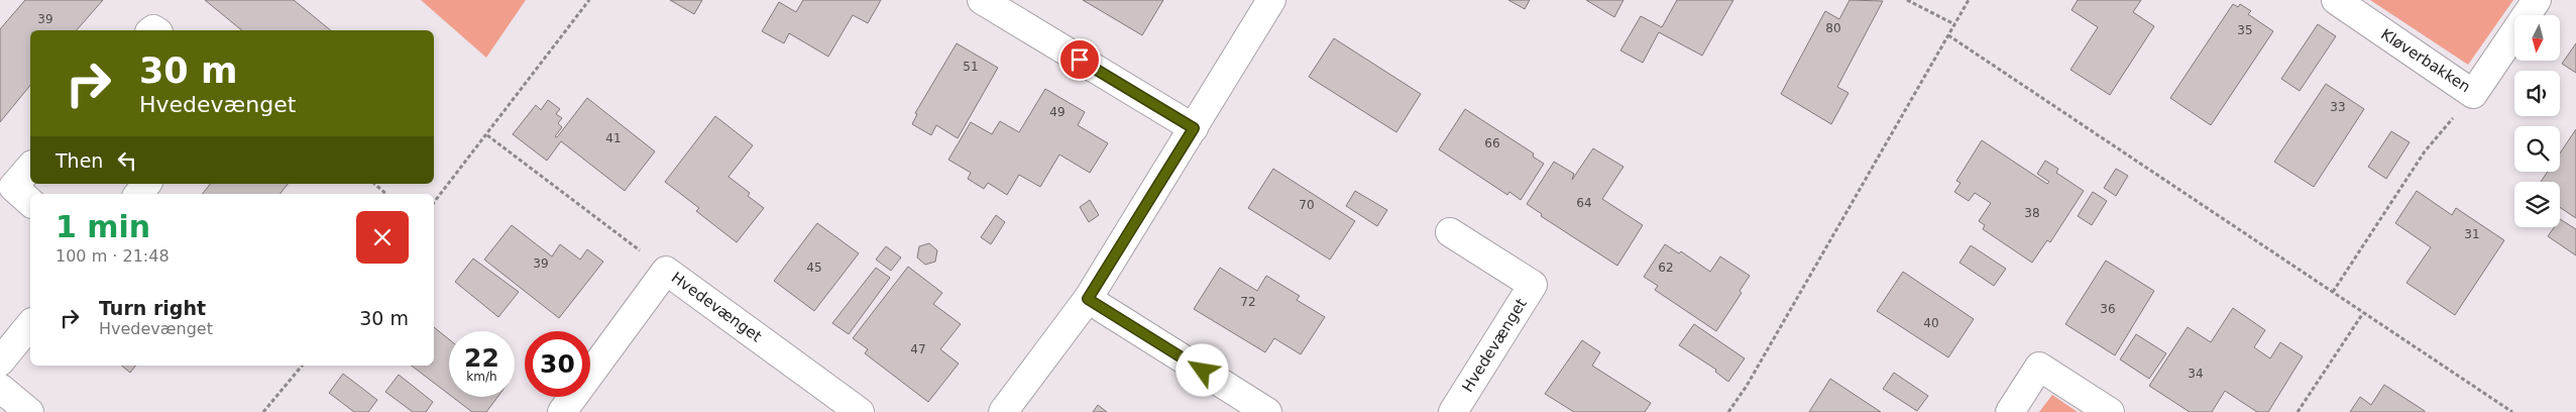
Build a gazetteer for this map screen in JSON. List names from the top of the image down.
{
  "streets": {
    "street": ["Kløverbakken", "Hvedevænget"]
  },
  "house_numbers": [
    "39",
    "80",
    "35",
    "51",
    "33",
    "49",
    "41",
    "66",
    "64",
    "70",
    "38",
    "31",
    "39",
    "45",
    "62",
    "72",
    "36",
    "40",
    "47",
    "34"
  ],
  "north": "bottom",
  "page": {
    "turn": ["30 m", "Hvedevænget"],
    "then": "Then",
    "heading": ["1 min", "100 m · 21:48"],
    "list": [
      {
        "name": "Turn right",
        "note": "Hvedevænget",
        "value": "30 m"
      }
    ],
    "speed": "22 km/h",
    "limit": "30"
  }
}
